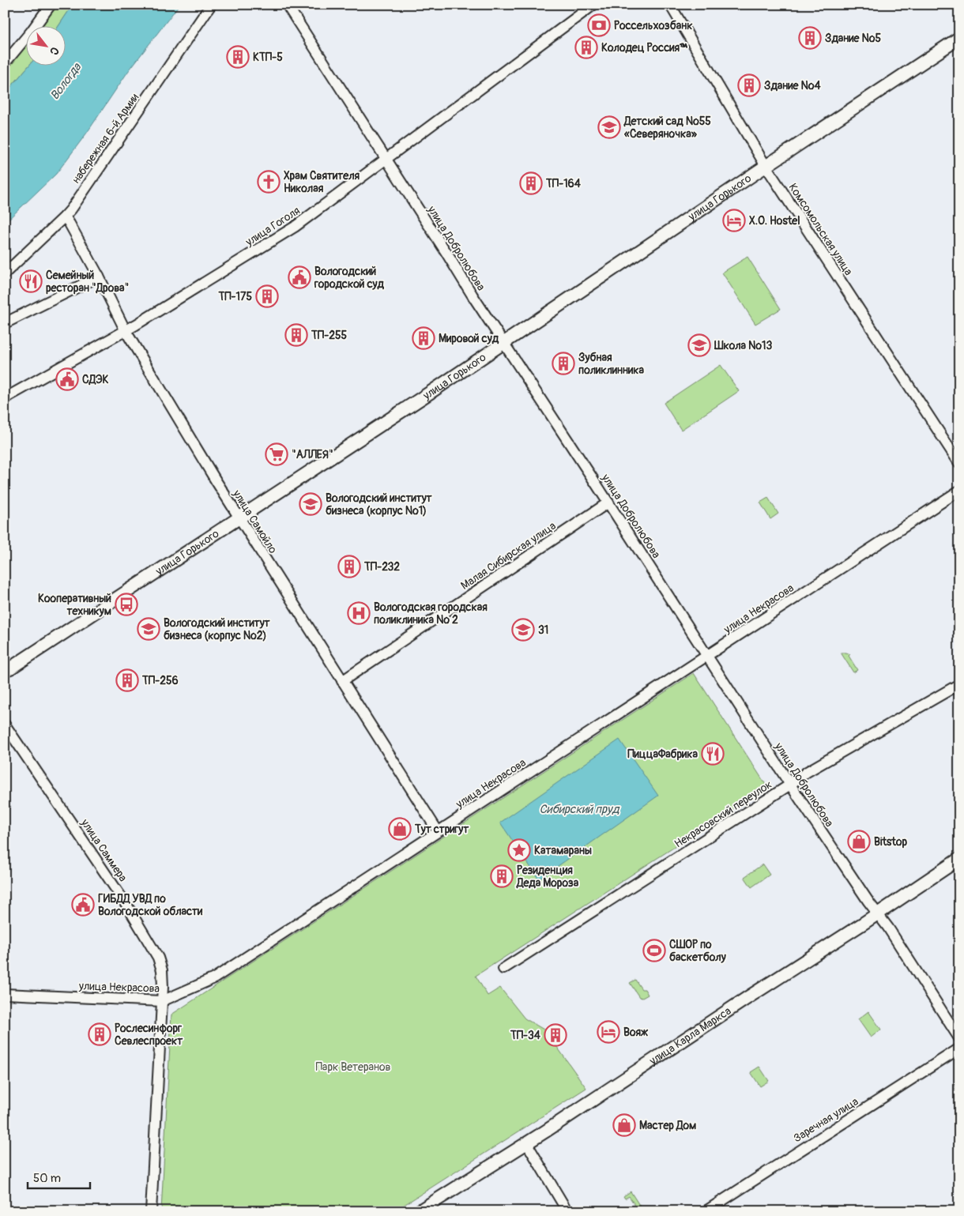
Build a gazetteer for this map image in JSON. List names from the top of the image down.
{
  "streets": {
    "street": [
      "набережная 6-й Армии",
      "улица Горького",
      "улица Гоголя",
      "Комсомольская улица",
      "улица Добролюбова",
      "улица Самойло",
      "Малая Сибирская улица",
      "улица Некрасова",
      "Некрасовский переулок",
      "улица Саммера",
      "улица Карла Маркса",
      "Заречная улица"
    ]
  },
  "crossings": [
    ["набережная 6-й Армии", "улица Самойло"],
    ["улица Горького", "Комсомольская улица"],
    ["улица Горького", "улица Добролюбова"],
    ["улица Горького", "улица Самойло"],
    ["улица Гоголя", "улица Добролюбова"],
    ["улица Гоголя", "улица Самойло"],
    ["улица Добролюбова", "Малая Сибирская улица"],
    ["улица Добролюбова", "улица Некрасова"],
    ["улица Добролюбова", "Некрасовский переулок"],
    ["улица Добролюбова", "улица Карла Маркса"],
    ["улица Самойло", "Малая Сибирская улица"],
    ["улица Самойло", "улица Некрасова"],
    ["улица Некрасова", "улица Саммера"]
  ],
  "water": ["Вологда", "Сибирский пруд"],
  "parks": ["Парк Ветеранов"],
  "places": {
    "bank": ["Россельхозбанк"],
    "building": [
      "Здание №5",
      "Колодец Россия™",
      "КТП-5",
      "Здание №4",
      "ТП-164",
      "ТП-175",
      "ТП-255",
      "Мировой суд",
      "Зубная поликлинника",
      "ТП-232",
      "ТП-256",
      "Резиденция Деда Мороза",
      "Рослесинфорг Севлеспроект",
      "ТП-34"
    ],
    "school or university": [
      "Детский сад №55 «Северяночка»",
      "Школа №13",
      "Вологодский институт бизнеса (корпус №1)",
      "Вологодский институт бизнеса (корпус №2)",
      "31"
    ],
    "church": ["Храм Святителя Николая"],
    "hotel": ["X.O. Hostel", "Вояж"],
    "public building": ["Вологодский городской суд", "СДЭК", "ГИБДД УВД по Вологодской области"],
    "restaurant": ["Семейный ресторан \"Дрова\"", "ПиццаФабрика"],
    "supermarket": ["\"АЛЛЕЯ\""],
    "bus stop": ["Кооперативный техникум"],
    "hospital": ["Вологодская городская поликлиника № 2"],
    "shop": ["Тут стригут", "Bitstop", "Мастер Дом"],
    "place": ["Катамараны"],
    "sports": ["СШОР по баскетболу"]
  },
  "scale_bar": "50 m",
  "north": "bottom right"
}
